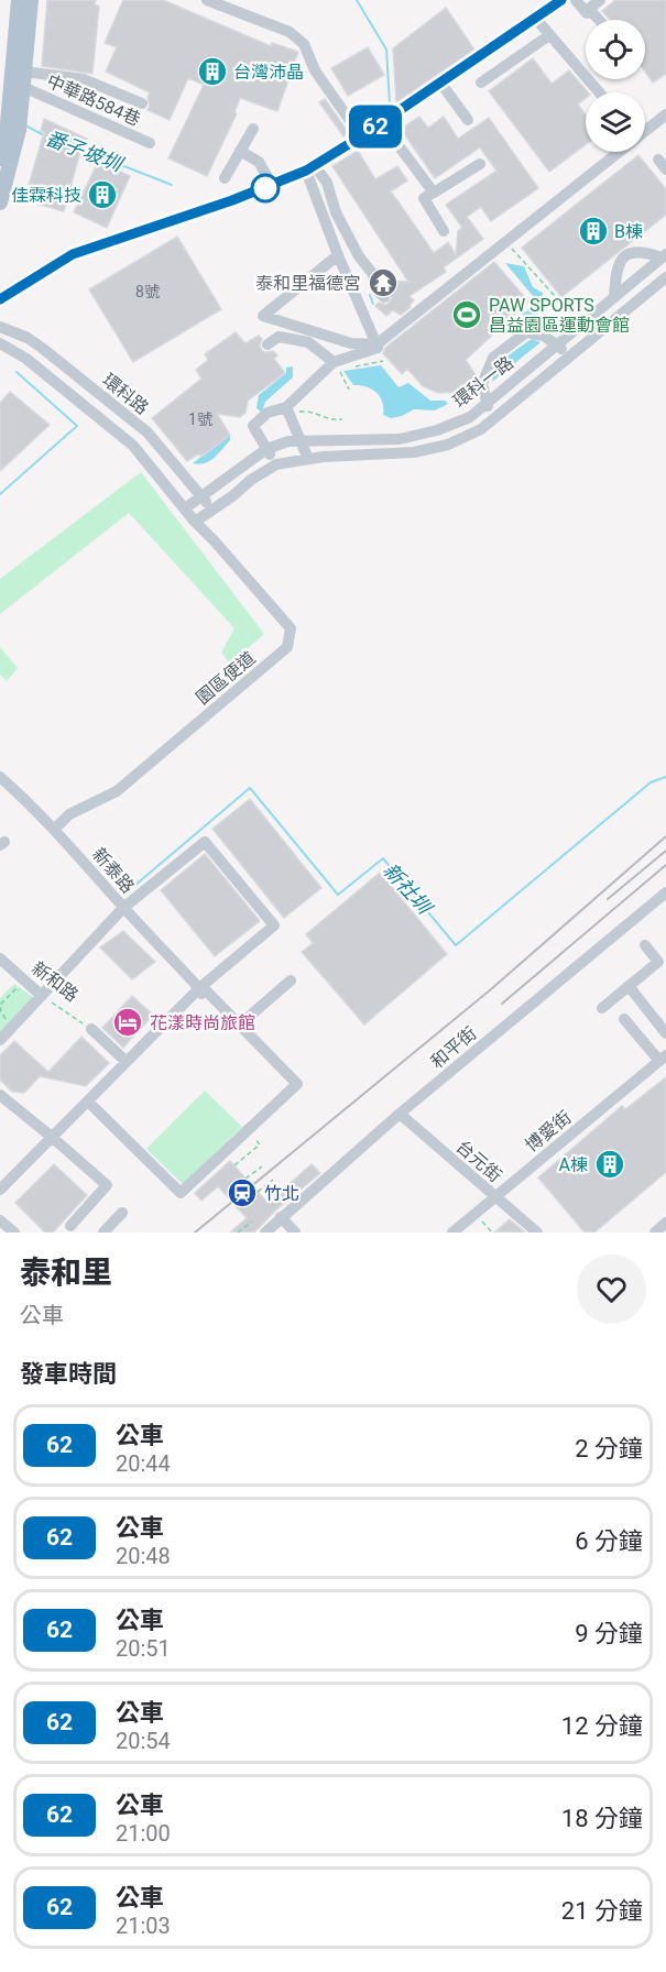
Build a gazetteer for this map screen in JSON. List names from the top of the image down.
{
  "streets": {
    "street": [
      "中華路584巷",
      "環科一路",
      "環科路",
      "園區便道",
      "新泰路",
      "新和路",
      "和平街",
      "博愛街",
      "台元街"
    ]
  },
  "crossings": [
    ["環科一路", "環科路"],
    ["環科一路", "園區便道"],
    ["環科路", "園區便道"],
    ["園區便道", "新泰路"],
    ["和平街", "台元街"],
    ["博愛街", "台元街"]
  ],
  "water": ["番子坡圳", "新社圳"],
  "places": {
    "building": [
      "台灣沛晶",
      "佳霖科技",
      "B棟",
      "A棟"
    ],
    "temple": ["泰和里福德宮"],
    "sports": ["PAW SPORTS 昌益園區運動會館"],
    "hotel": ["花漾時尚旅館"],
    "station": ["竹北"]
  },
  "lines": ["bus line 62"],
  "house_numbers": ["8號", "1號"],
  "page": {
    "on_map": "62",
    "heading": [
      ["泰和里", "公車"],
      "發車時間"
    ],
    "list": [
      {
        "mark": "62",
        "name": "公車",
        "note": "20:44",
        "value": "2 分鐘"
      },
      {
        "mark": "62",
        "name": "公車",
        "note": "20:48",
        "value": "6 分鐘"
      },
      {
        "mark": "62",
        "name": "公車",
        "note": "20:51",
        "value": "9 分鐘"
      },
      {
        "mark": "62",
        "name": "公車",
        "note": "20:54",
        "value": "12 分鐘"
      },
      {
        "mark": "62",
        "name": "公車",
        "note": "21:00",
        "value": "18 分鐘"
      },
      {
        "mark": "62",
        "name": "公車",
        "note": "21:03",
        "value": "21 分鐘"
      }
    ]
  }
}
